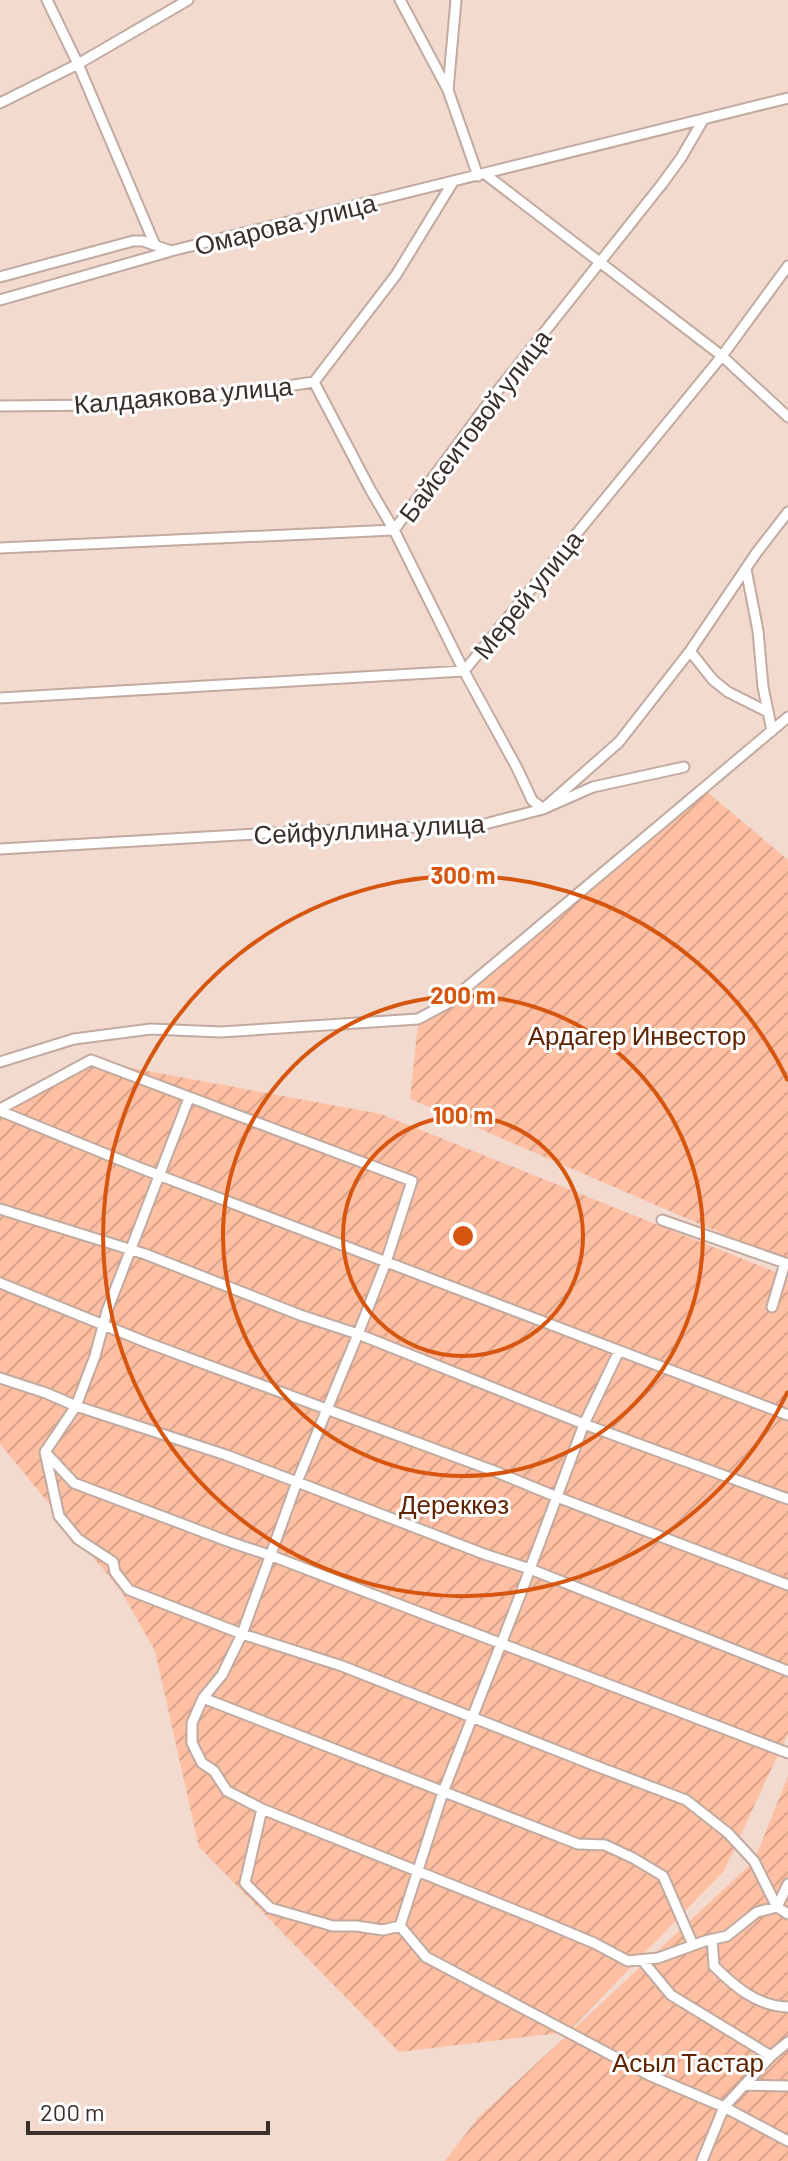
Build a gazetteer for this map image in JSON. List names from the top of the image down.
{
  "streets": {
    "street": [
      "Омарова улица",
      "Калдаякова улица",
      "Байсеитовой улица",
      "Мерей улица",
      "Сейфуллина улица"
    ]
  },
  "crossings": [
    ["Омарова улица", "Калдаякова улица"],
    ["Омарова улица", "Байсеитовой улица"]
  ],
  "parks": ["Ардагер Инвестор", "Дереккөз", "Асыл Тастар"],
  "scale_bar": "200 m",
  "rings": ["300 m", "200 m", "100 m"]
}
